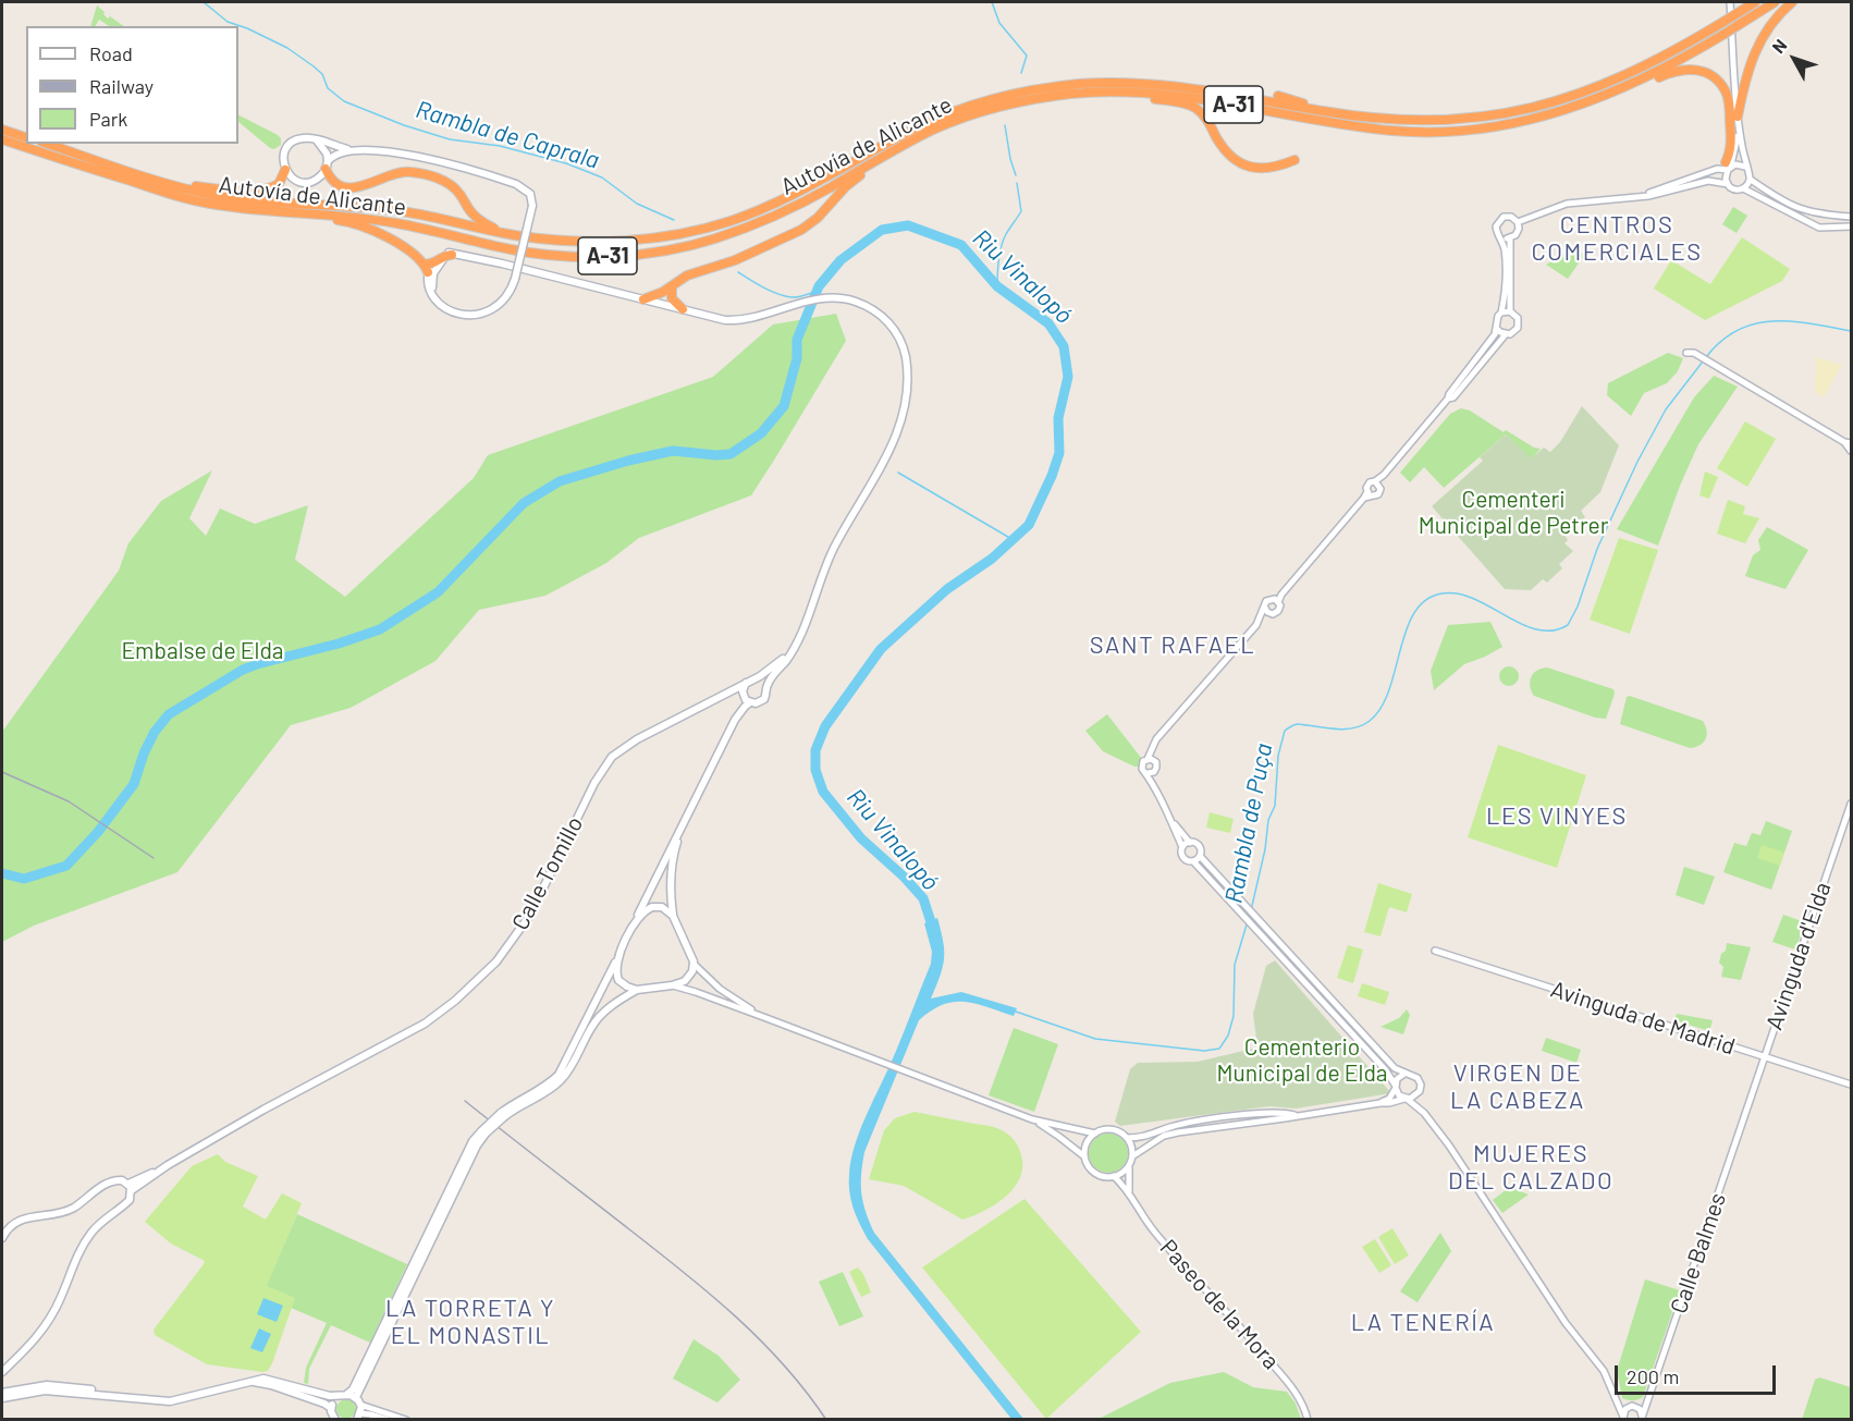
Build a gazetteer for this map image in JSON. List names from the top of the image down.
{
  "streets": {
    "highway": ["A-31", "Autovía de Alicante"],
    "main road": ["Calle Tomillo"],
    "street": [
      "Avinguda d'Elda",
      "Avinguda de Madrid",
      "Calle Balmes",
      "Paseo de la Mora"
    ]
  },
  "crossings": [
    ["Avinguda d'Elda", "Avinguda de Madrid"],
    ["Avinguda d'Elda", "Calle Balmes"]
  ],
  "districts": [
    "CENTROS COMERCIALES",
    "SANT RAFAEL",
    "LES VINYES",
    "VIRGEN DE LA CABEZA",
    "MUJERES DEL CALZADO",
    "LA TORRETA Y EL MONASTIL",
    "LA TENERÍA"
  ],
  "water": ["Rambla de Caprala", "Riu Vinalopó", "Rambla de Puça"],
  "parks": ["Cementeri Municipal de Petrer", "Embalse de Elda", "Cementerio Municipal de Elda"],
  "legend": ["Road", "Railway", "Park"],
  "scale_bar": "200 m",
  "north": "top left"
}
